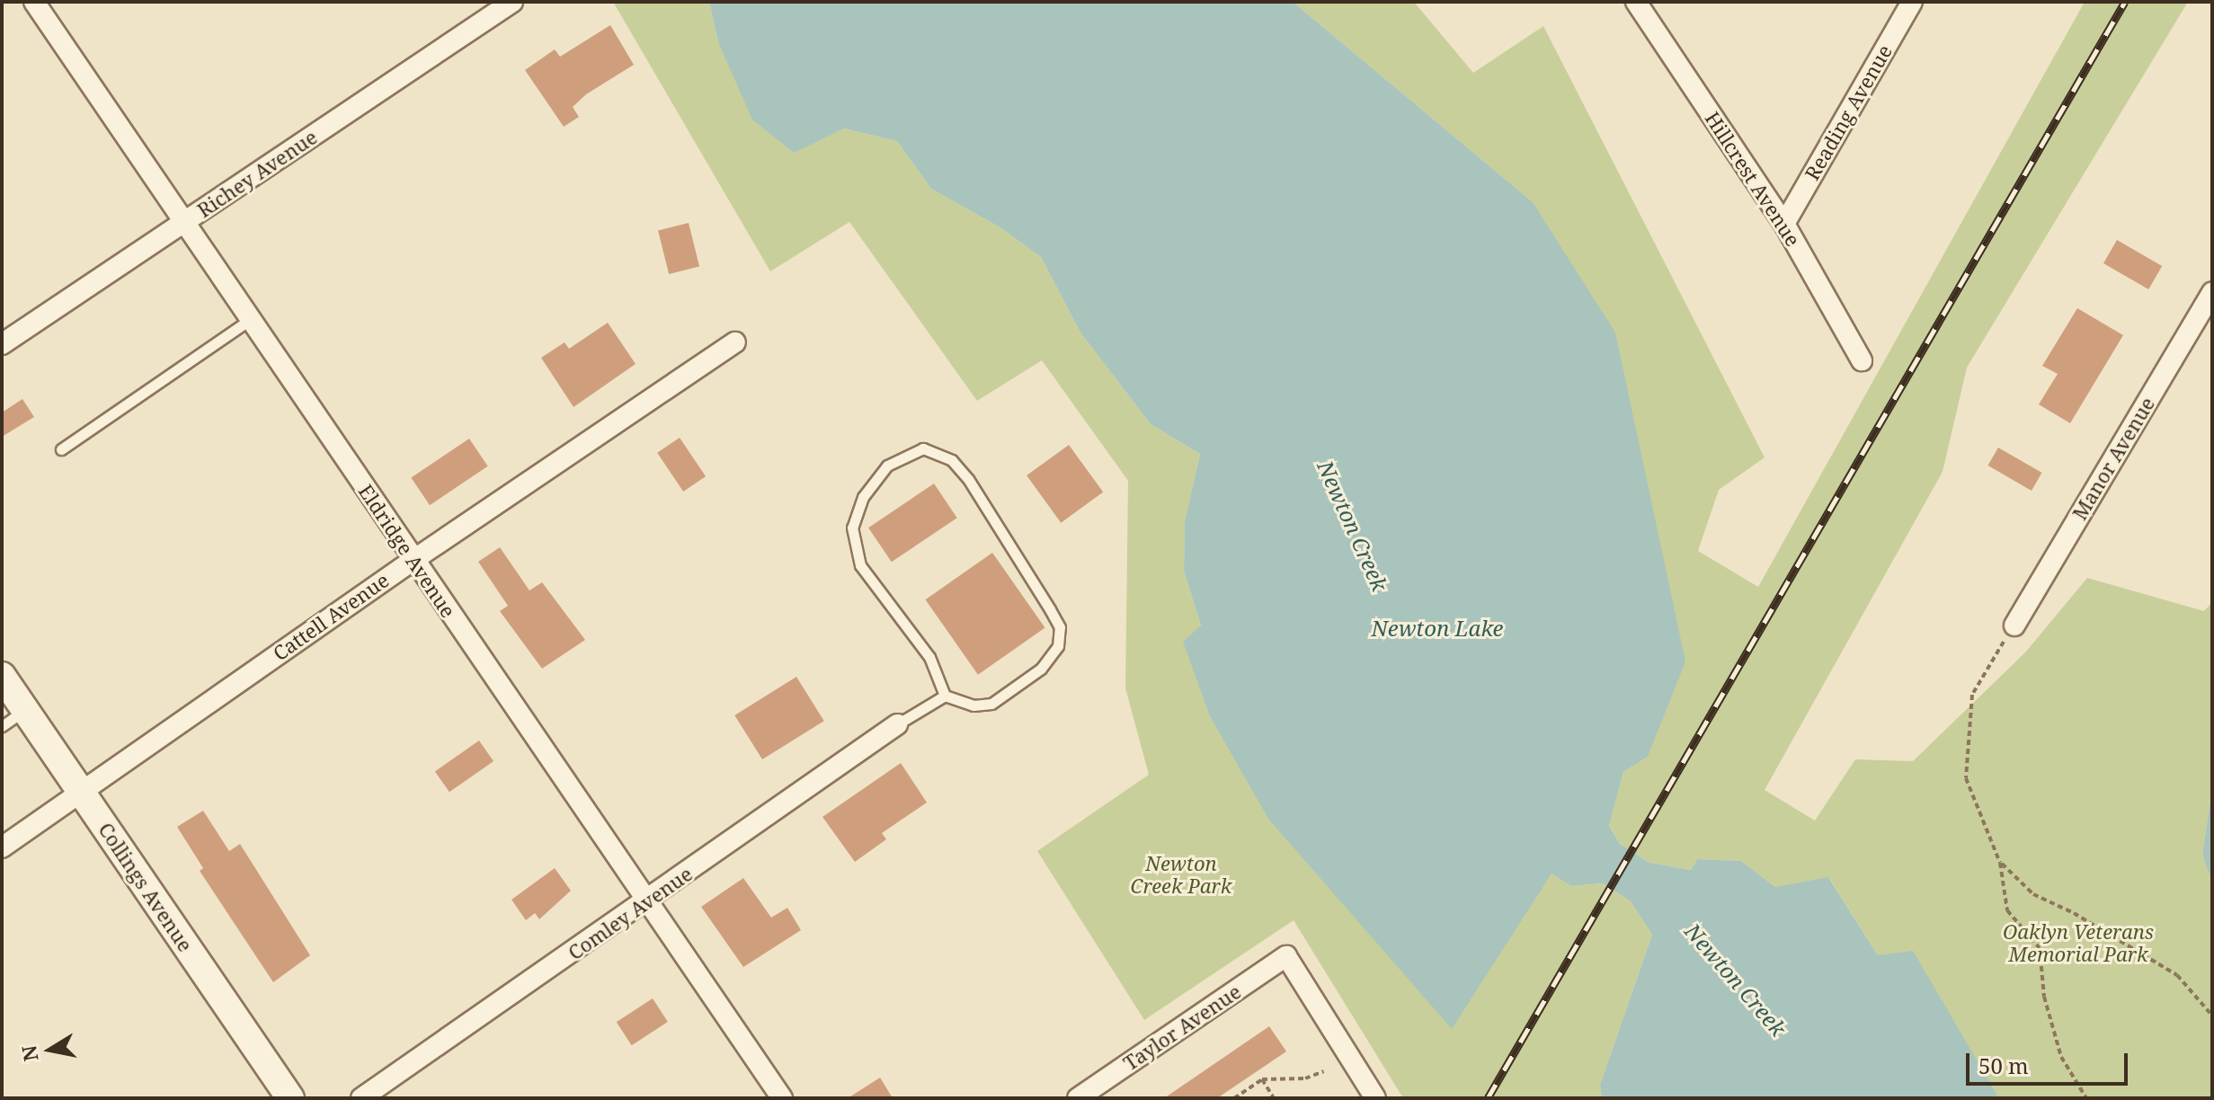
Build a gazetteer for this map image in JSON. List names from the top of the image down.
{
  "streets": {
    "main road": ["Collings Avenue"],
    "street": [
      "Reading Avenue",
      "Richey Avenue",
      "Hillcrest Avenue",
      "Manor Avenue",
      "Eldridge Avenue",
      "Cattell Avenue",
      "Comley Avenue",
      "Taylor Avenue"
    ]
  },
  "crossings": [
    ["Reading Avenue", "Hillcrest Avenue"],
    ["Richey Avenue", "Eldridge Avenue"],
    ["Eldridge Avenue", "Cattell Avenue"],
    ["Eldridge Avenue", "Comley Avenue"],
    ["Cattell Avenue", "Collings Avenue"]
  ],
  "water": ["Newton Creek", "Newton Lake"],
  "parks": ["Newton Creek Park", "Oaklyn Veterans Memorial Park"],
  "scale_bar": "50 m",
  "north": "left"
}
